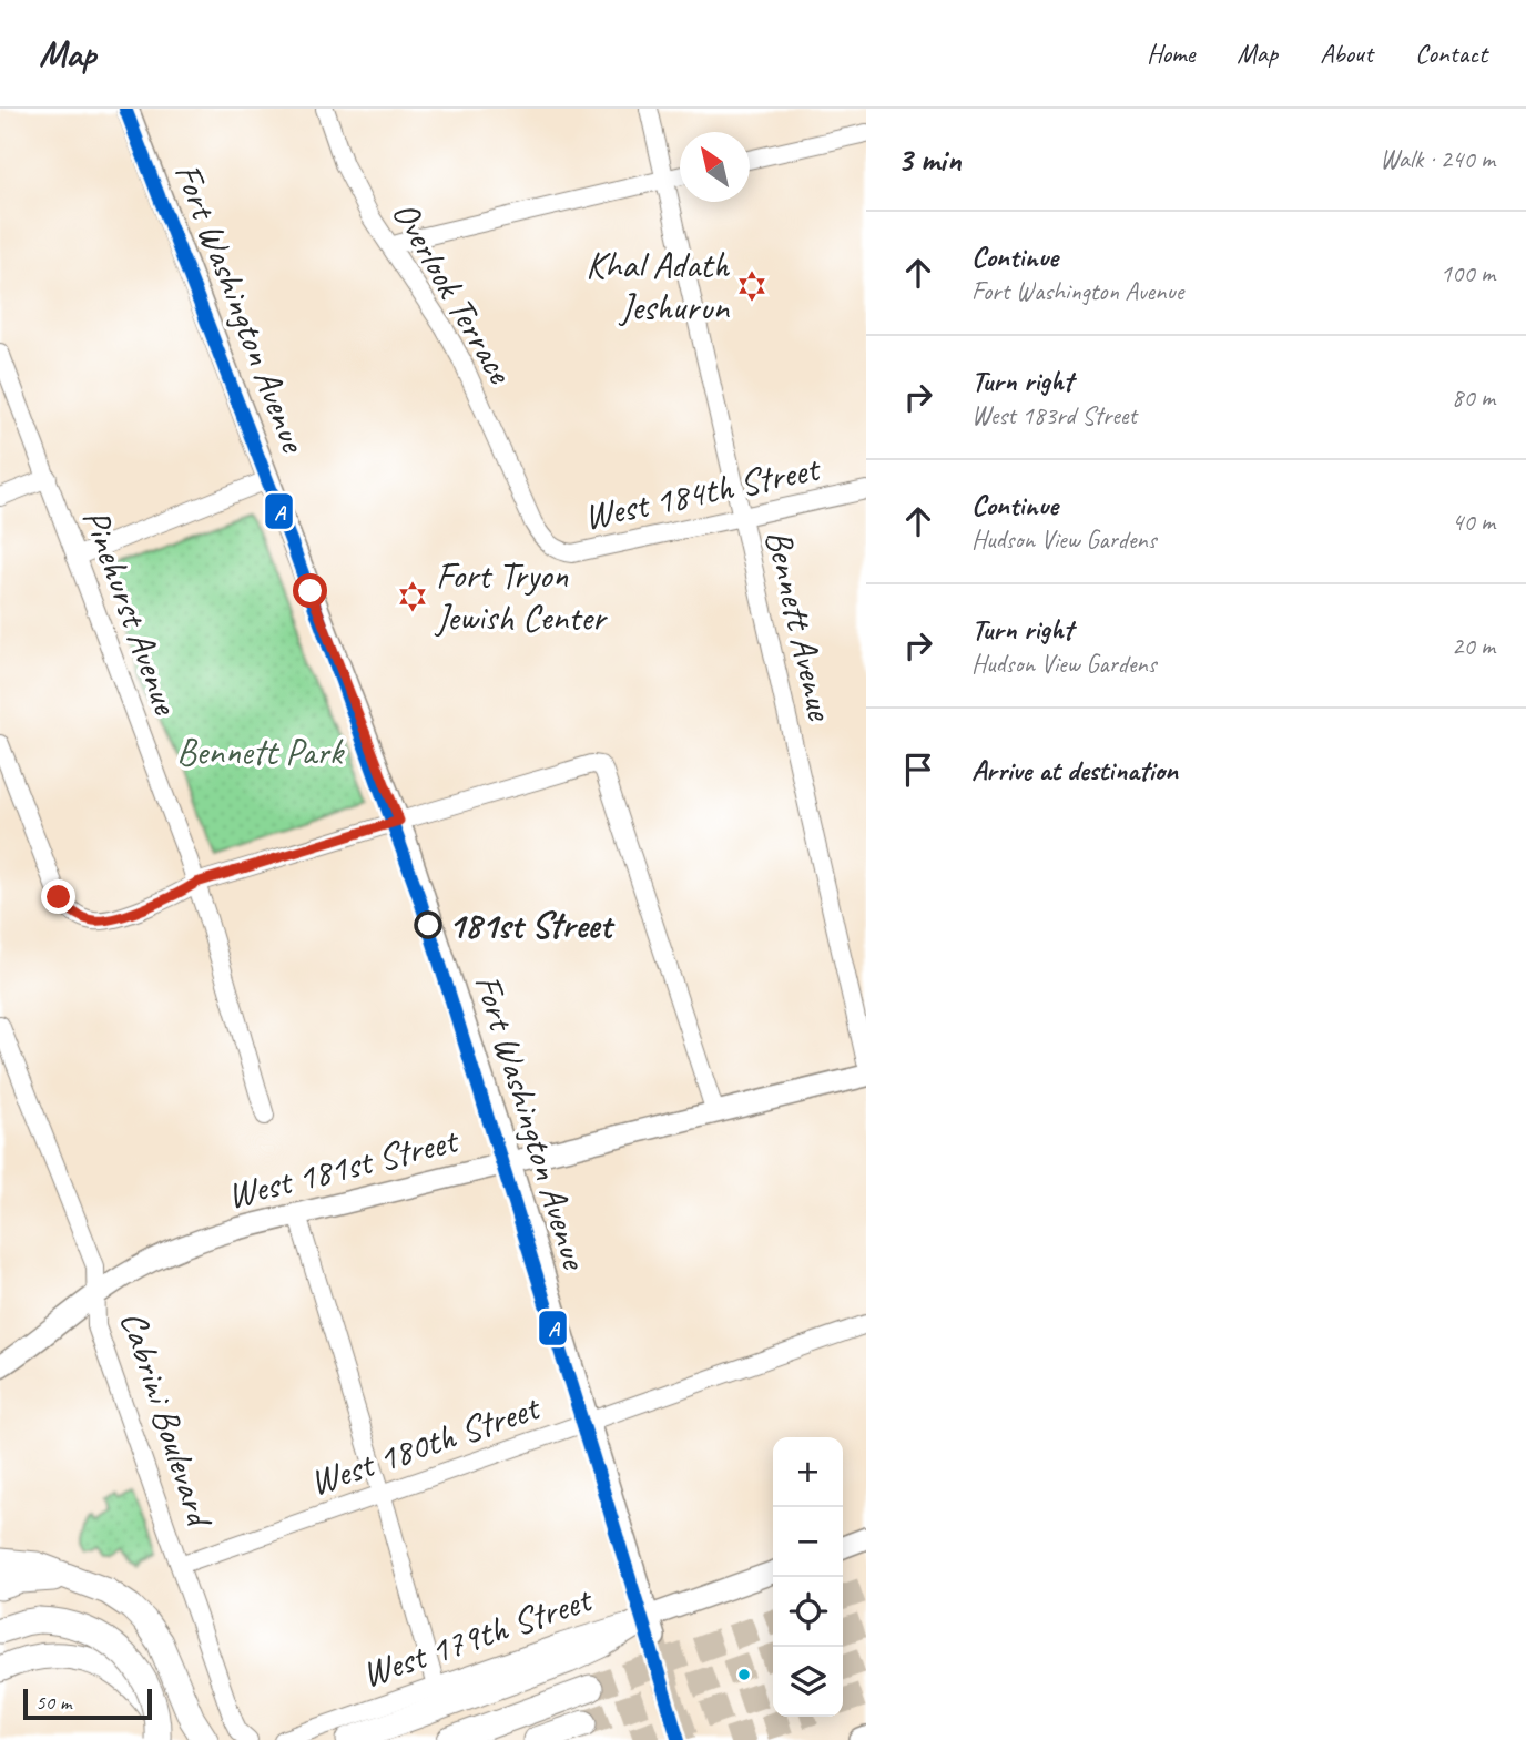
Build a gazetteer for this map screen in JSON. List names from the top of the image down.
{
  "streets": {
    "main road": ["Fort Washington Avenue", "West 181st Street", "West 179th Street"],
    "street": [
      "Overlook Terrace",
      "West 184th Street",
      "Pinehurst Avenue",
      "Bennett Avenue",
      "Cabrini Boulevard",
      "West 180th Street"
    ]
  },
  "crossings": [
    ["Overlook Terrace", "West 184th Street"],
    ["Fort Washington Avenue", "West 181st Street"],
    ["Fort Washington Avenue", "West 180th Street"],
    ["Fort Washington Avenue", "West 179th Street"],
    ["West 184th Street", "Bennett Avenue"],
    ["West 181st Street", "Cabrini Boulevard"],
    ["Cabrini Boulevard", "West 180th Street"]
  ],
  "parks": ["Bennett Park"],
  "places": {
    "synagogue": ["Khal Adath Jeshurun", "Fort Tryon Jewish Center"],
    "other": ["181st Street"]
  },
  "lines": ["transit line A"],
  "scale_bar": "50 m",
  "north": "top left",
  "page": {
    "header": "Map",
    "nav": [
      "Home",
      "Map",
      "About",
      "Contact"
    ],
    "heading": ["3 min", "Walk · 240 m"],
    "list": [
      ["Continue", "Fort Washington Avenue", "100 m"],
      ["Turn right", "West 183rd Street", "80 m"],
      ["Continue", "Hudson View Gardens", "40 m"],
      ["Turn right", "Hudson View Gardens", "20 m"],
      "Arrive at destination"
    ],
    "map_buttons": ["+", "−"],
    "scale": "50 m"
  }
}
